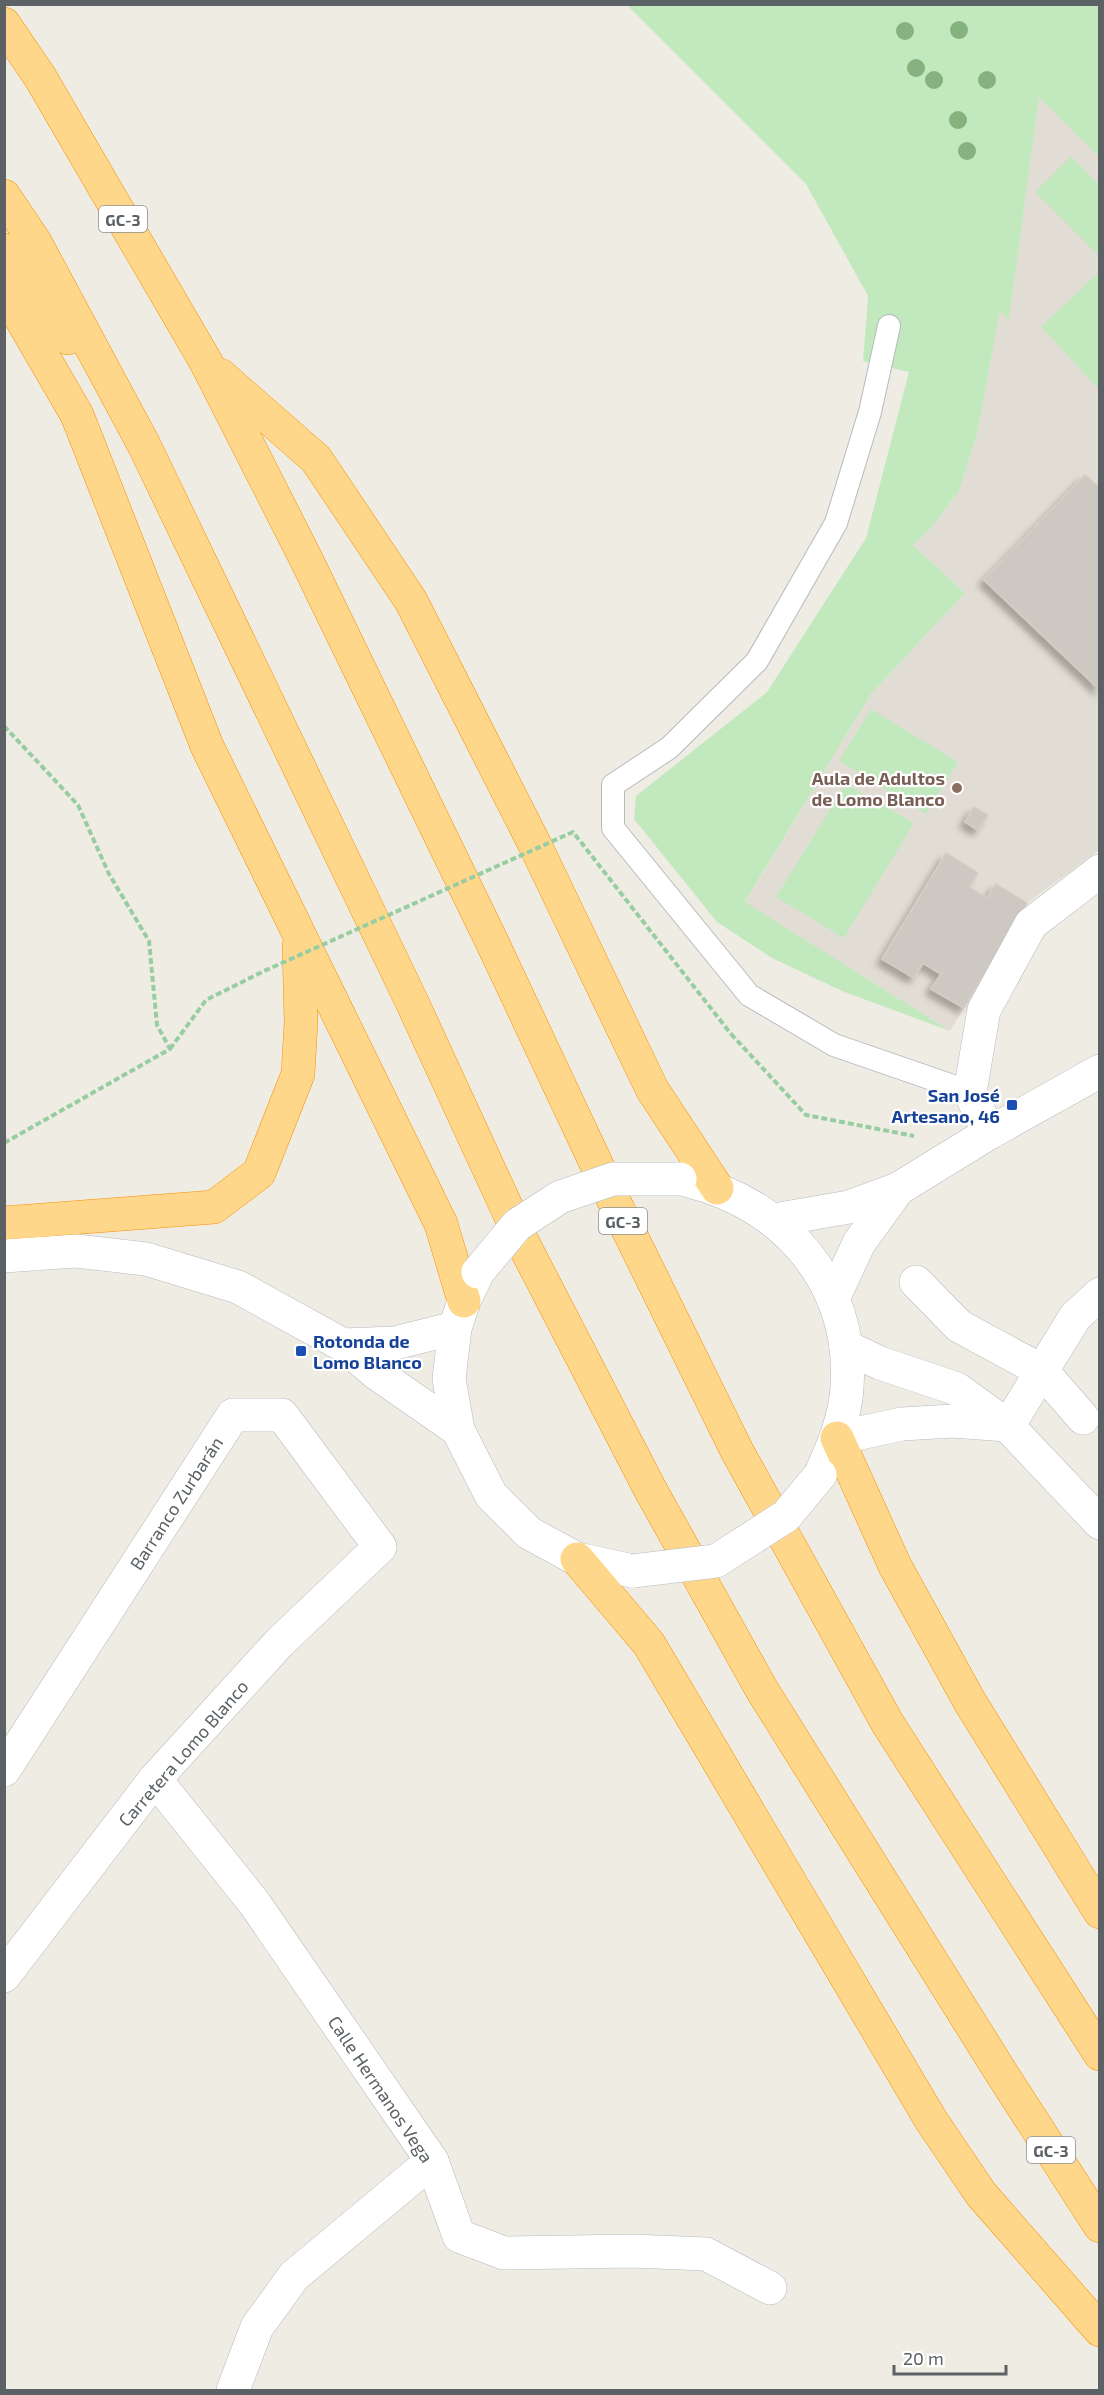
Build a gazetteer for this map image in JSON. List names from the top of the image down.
{
  "streets": {
    "highway": ["GC-3"],
    "street": ["Barranco Zurbarán", "Carretera Lomo Blanco", "Calle Hermanos Vega"]
  },
  "crossings": [
    ["Barranco Zurbarán", "Carretera Lomo Blanco"],
    ["Carretera Lomo Blanco", "Calle Hermanos Vega"]
  ],
  "places": {
    "other": ["Aula de Adultos de Lomo Blanco"],
    "transit": ["San José Artesano, 46", "Rotonda de Lomo Blanco"]
  },
  "scale_bar": "20 m"
}
